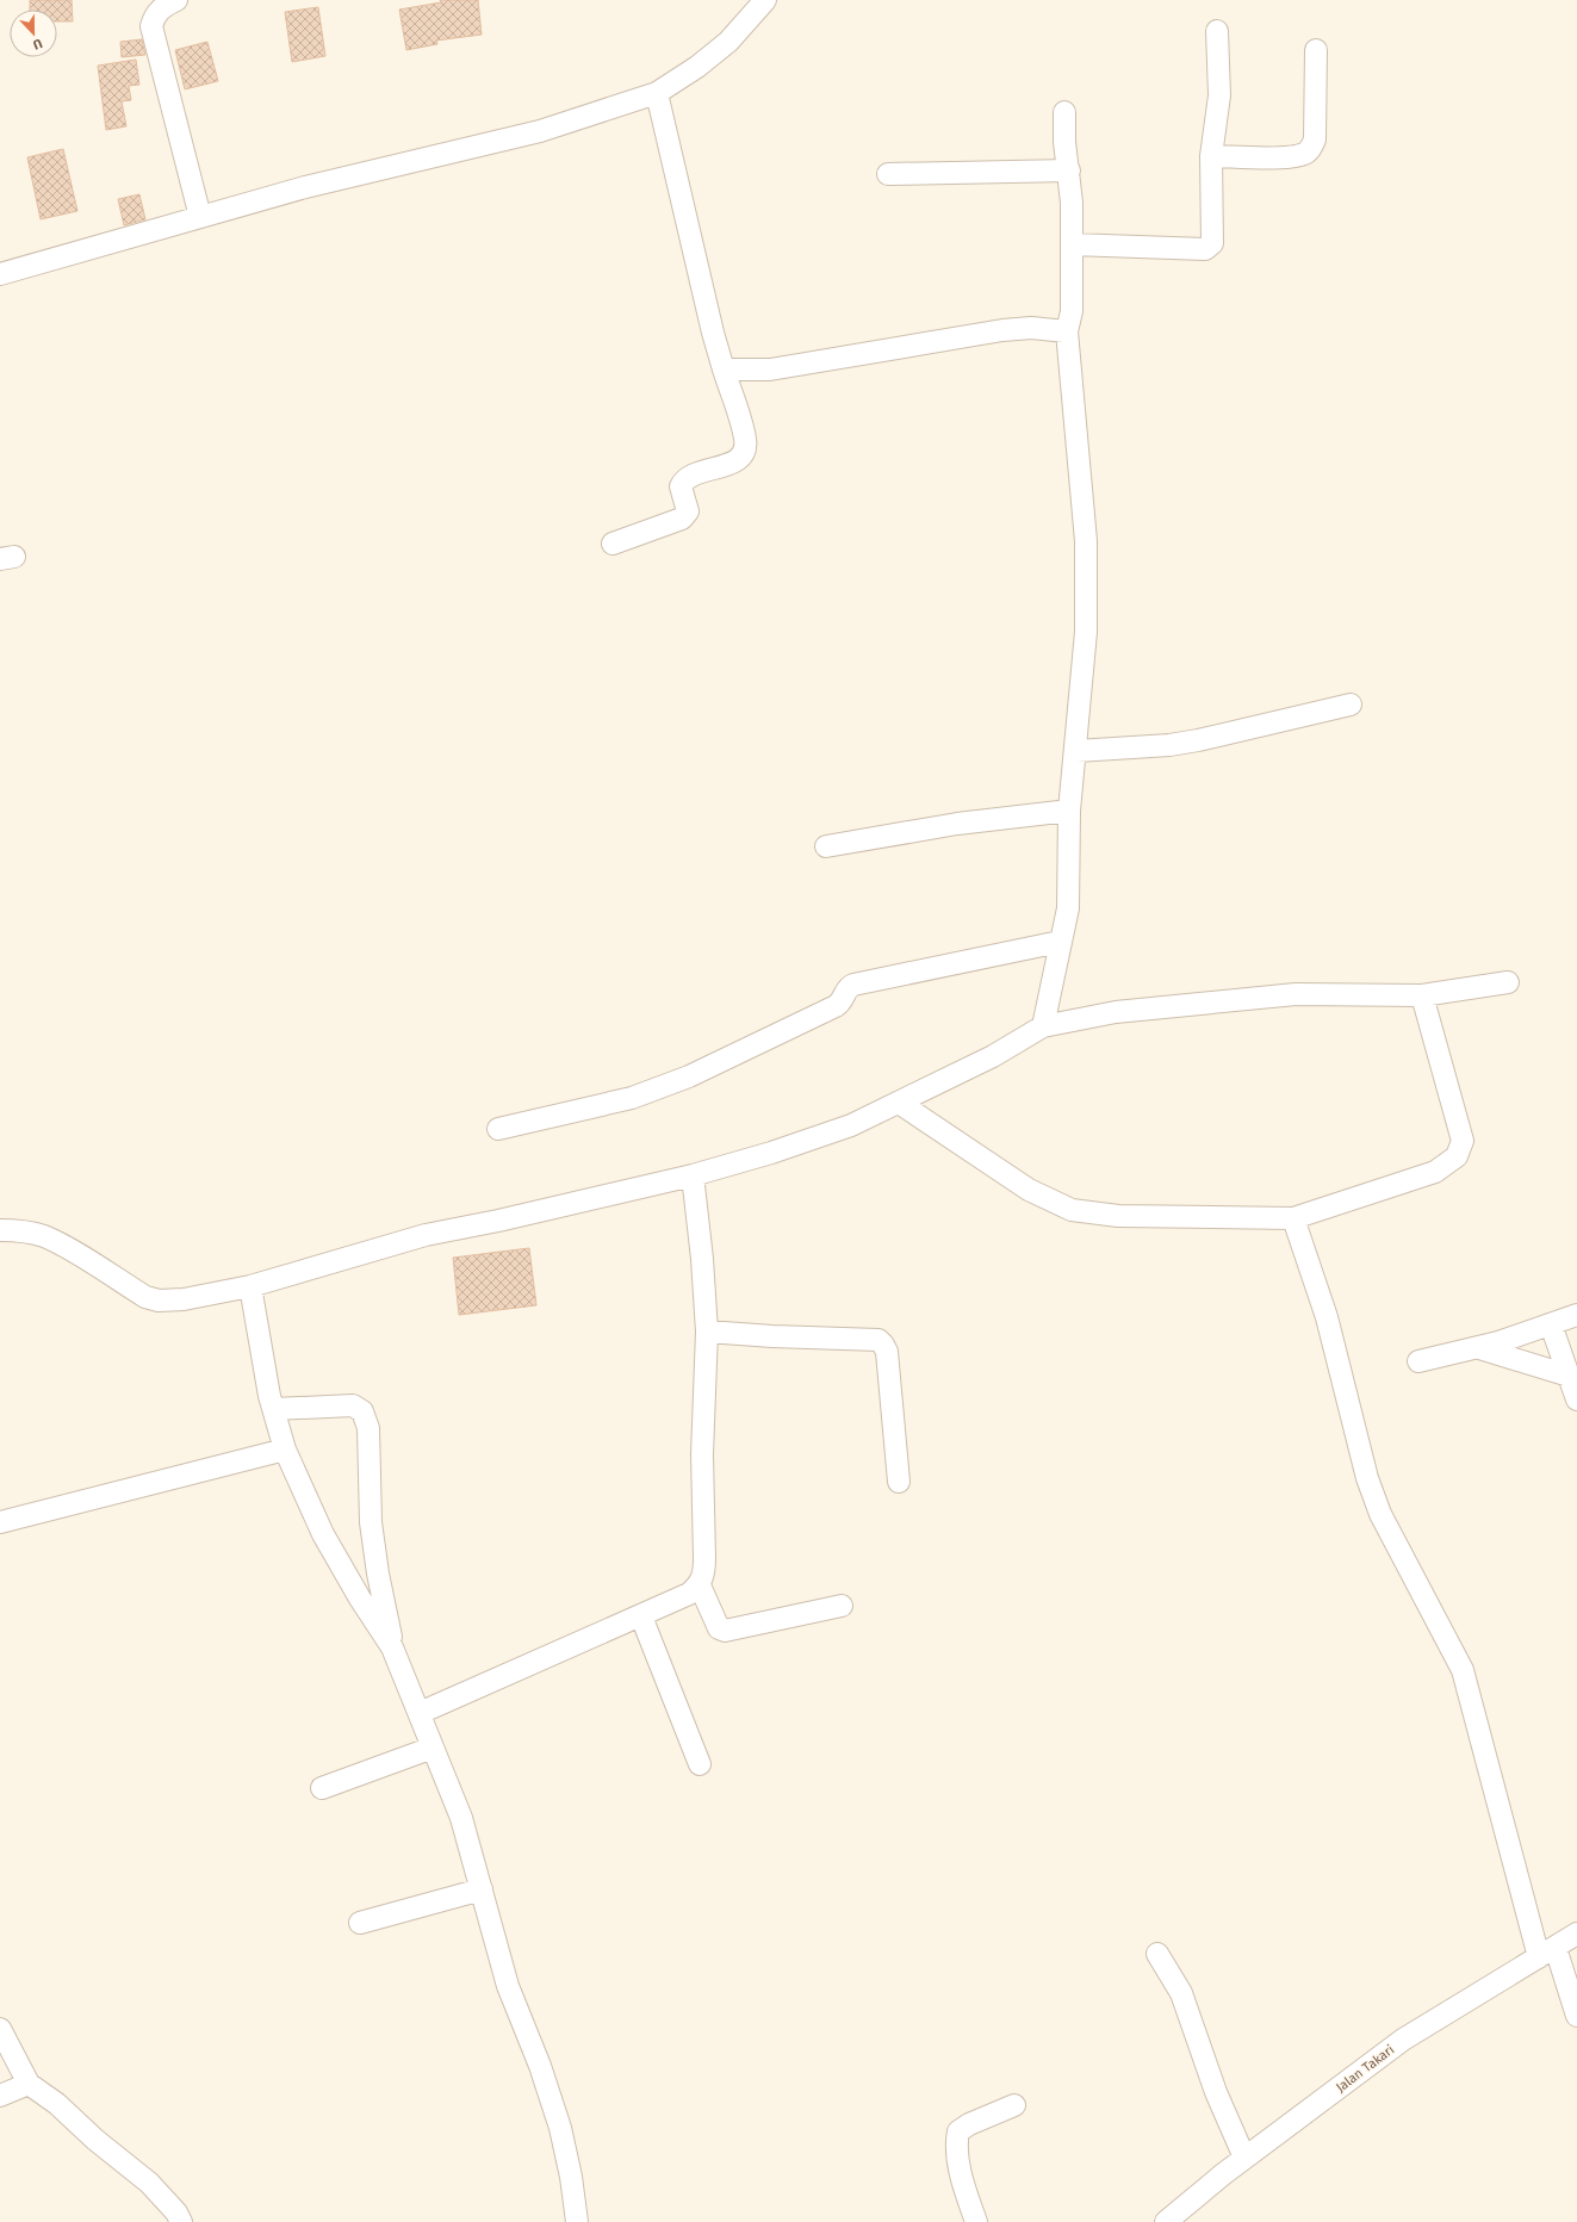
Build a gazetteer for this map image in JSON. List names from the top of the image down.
{
  "streets": {
    "street": ["Jalan Takari"]
  },
  "north": "bottom"
}
